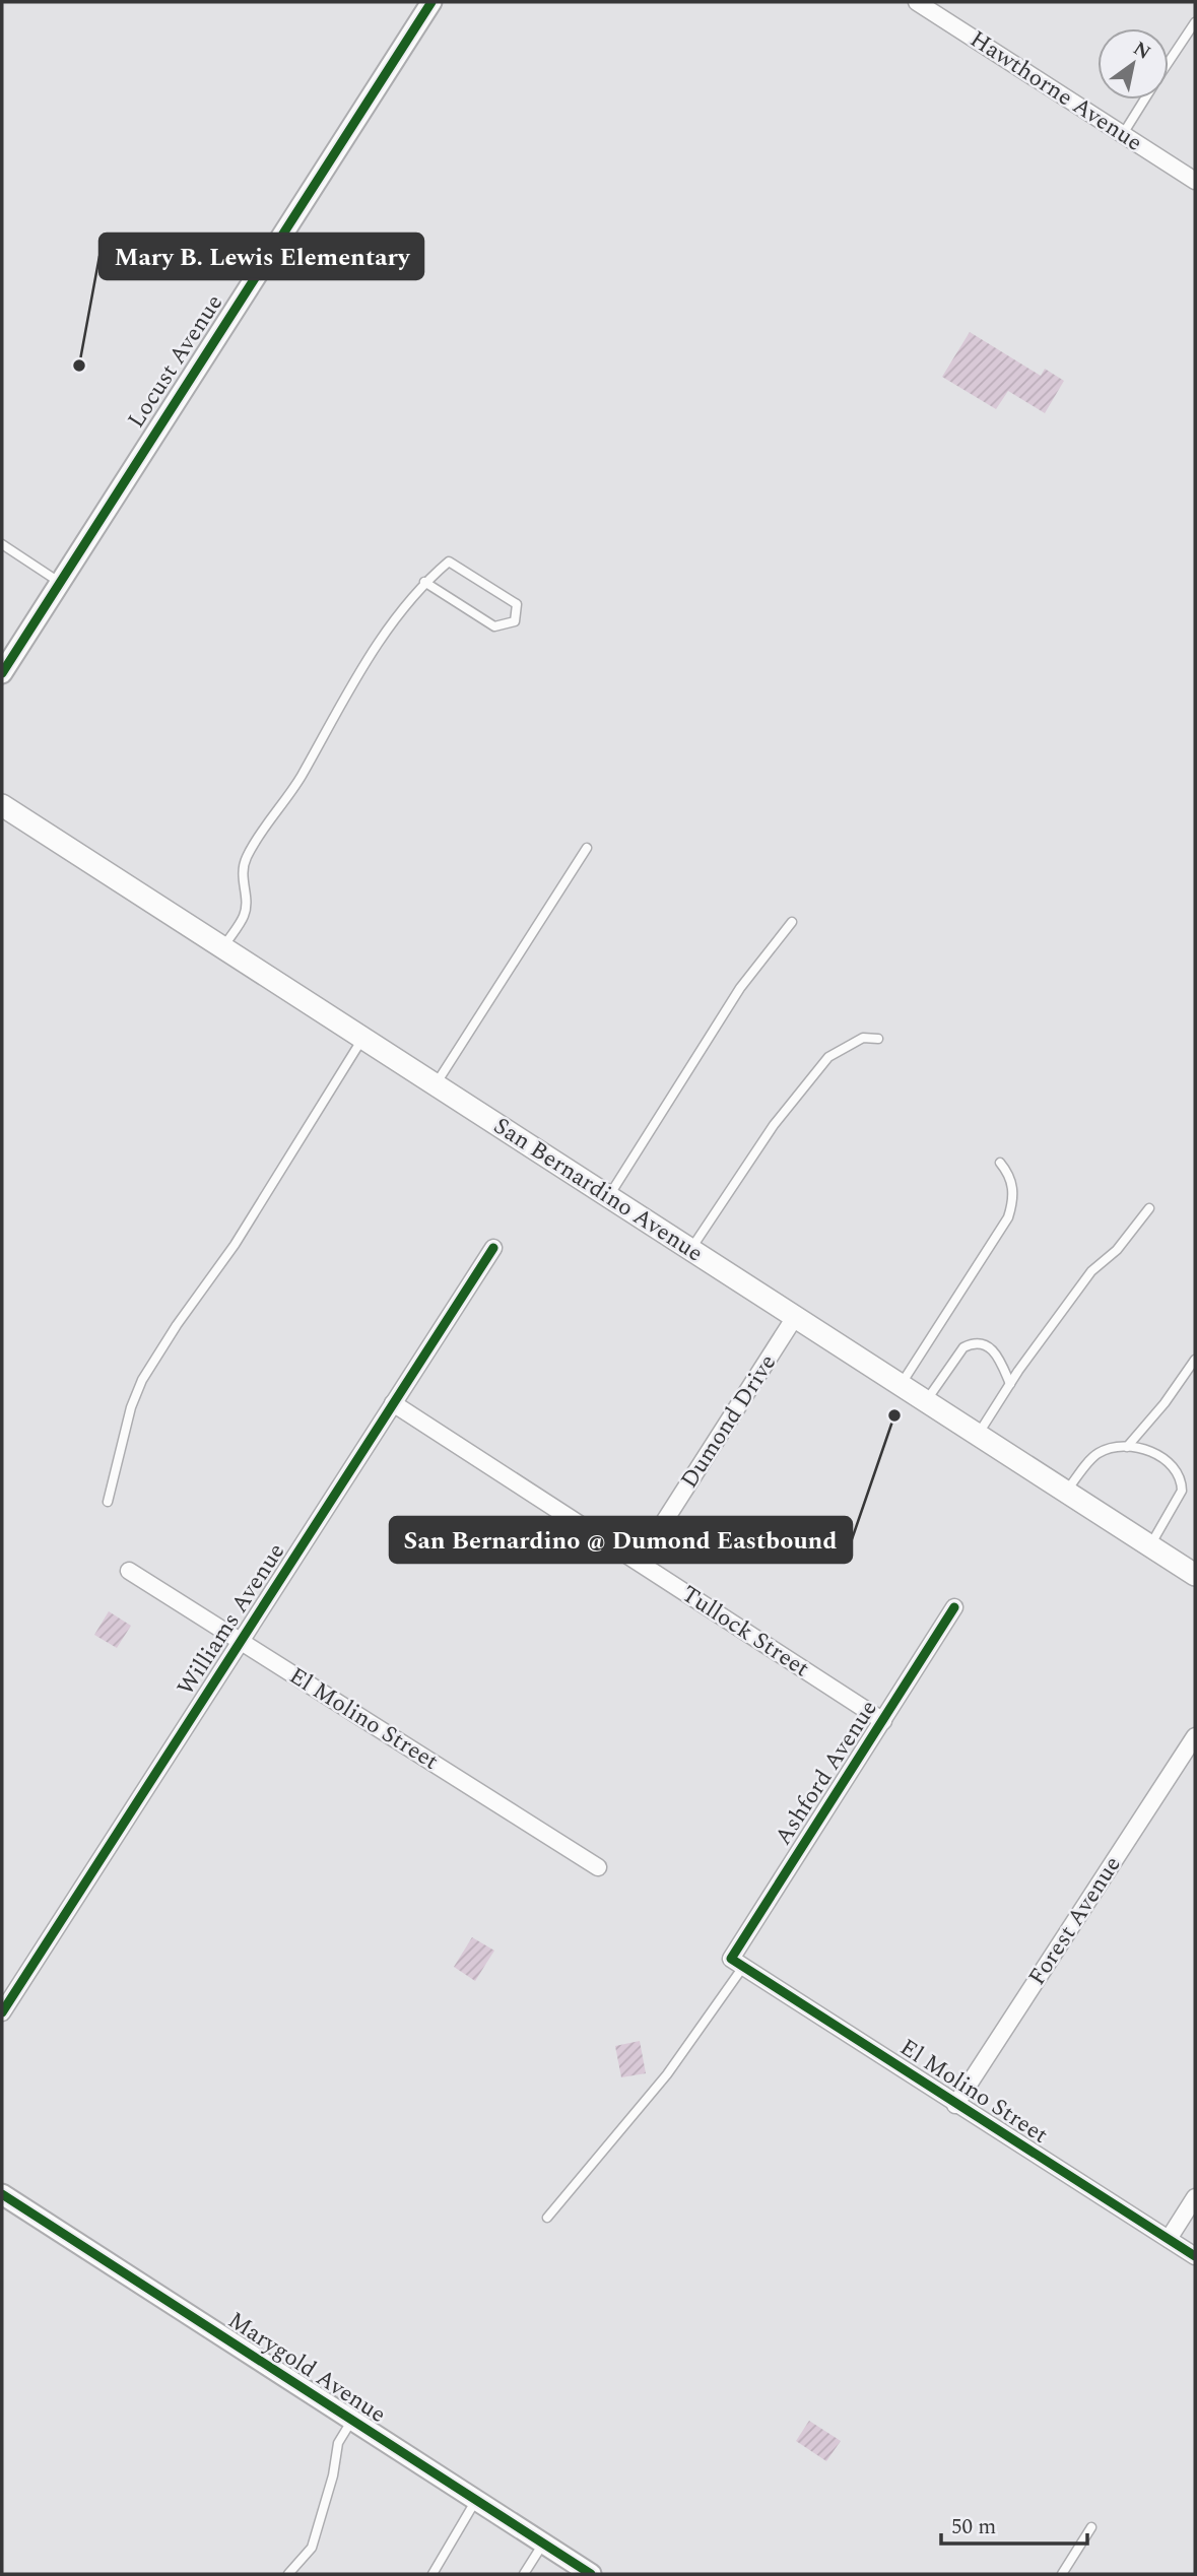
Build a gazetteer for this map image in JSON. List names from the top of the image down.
{
  "streets": {
    "main road": ["San Bernardino Avenue"],
    "street": [
      "Hawthorne Avenue",
      "Locust Avenue",
      "Dumond Drive",
      "Williams Avenue",
      "Tullock Street",
      "El Molino Street",
      "Ashford Avenue",
      "Forest Avenue",
      "Marygold Avenue"
    ]
  },
  "crossings": [
    ["San Bernardino Avenue", "Dumond Drive"],
    ["Dumond Drive", "Tullock Street"],
    ["Williams Avenue", "Tullock Street"],
    ["Williams Avenue", "El Molino Street"],
    ["Tullock Street", "Ashford Avenue"],
    ["El Molino Street", "Ashford Avenue"],
    ["El Molino Street", "Forest Avenue"]
  ],
  "places": ["Mary B. Lewis Elementary", "San Bernardino @ Dumond Eastbound"],
  "scale_bar": "50 m",
  "north": "top right"
}
